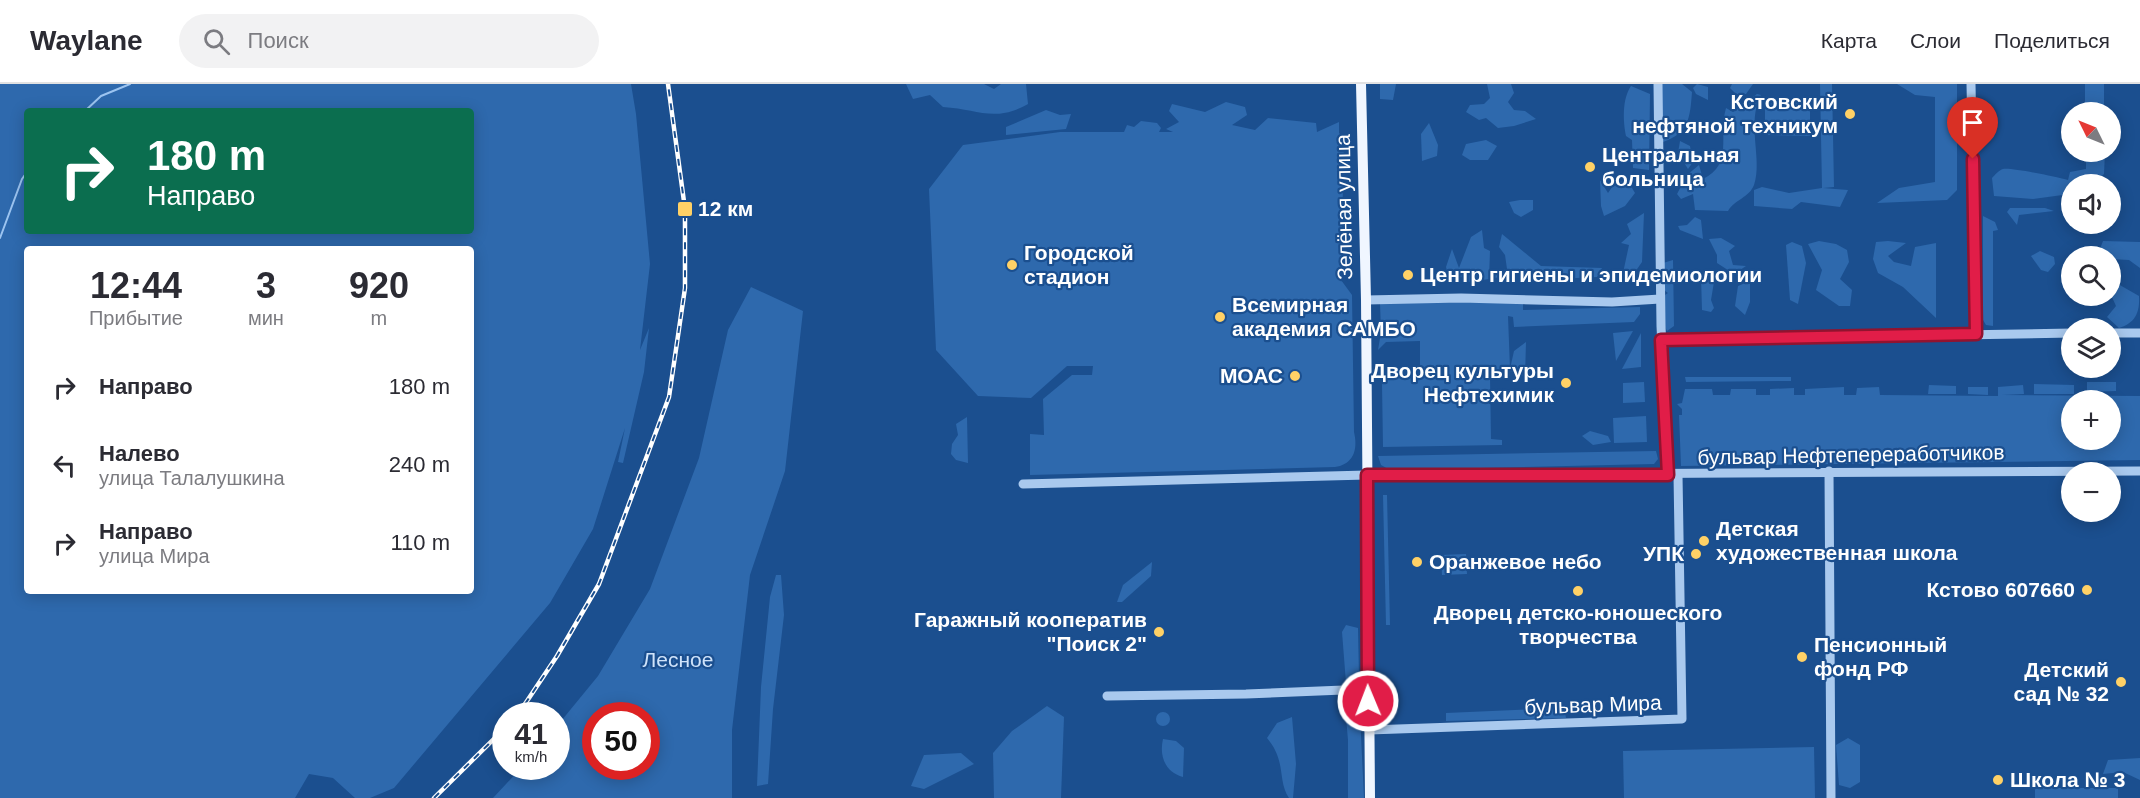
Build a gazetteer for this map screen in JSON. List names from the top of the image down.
{
  "streets": {
    "main road": ["Зелёная улица"],
    "street": ["бульвар Нефтепереработчиков", "бульвар Мира"]
  },
  "crossings": [
    ["Зелёная улица", "бульвар Нефтепереработчиков"],
    ["Зелёная улица", "бульвар Мира"],
    ["бульвар Нефтепереработчиков", "бульвар Мира"]
  ],
  "parks": ["Лесное"],
  "places": {
    "other": [
      "Кстовский нефтяной техникум",
      "Центральная больница",
      "Городской стадион",
      "Центр гигиены и эпидемиологии",
      "Всемирная академия САМБО",
      "МОАС",
      "Дворец культуры Нефтехимик",
      "Детская художественная школа",
      "УПК",
      "Оранжевое небо",
      "Кстово 607660",
      "Дворец детско-юношеского творчества",
      "Гаражный кооператив \"Поиск 2\"",
      "Пенсионный фонд РФ",
      "Детский сад № 32",
      "Школа № 3"
    ],
    "transit": ["12 км"]
  },
  "north": "top left",
  "page": {
    "header": "Waylane",
    "search": "Поиск",
    "nav": ["Карта", "Слои", "Поделиться"],
    "map_buttons": ["+", "−"],
    "turn": ["180 m", "Направо"],
    "eta": [
      "12:44",
      "Прибытие",
      "3",
      "мин",
      "920",
      "m"
    ],
    "list": [
      {
        "name": "Направо",
        "value": "180 m"
      },
      {
        "name": "Налево",
        "note": "улица Талалушкина",
        "value": "240 m"
      },
      {
        "name": "Направо",
        "note": "улица Мира",
        "value": "110 m"
      }
    ],
    "speed": "41 km/h",
    "limit": "50"
  }
}
